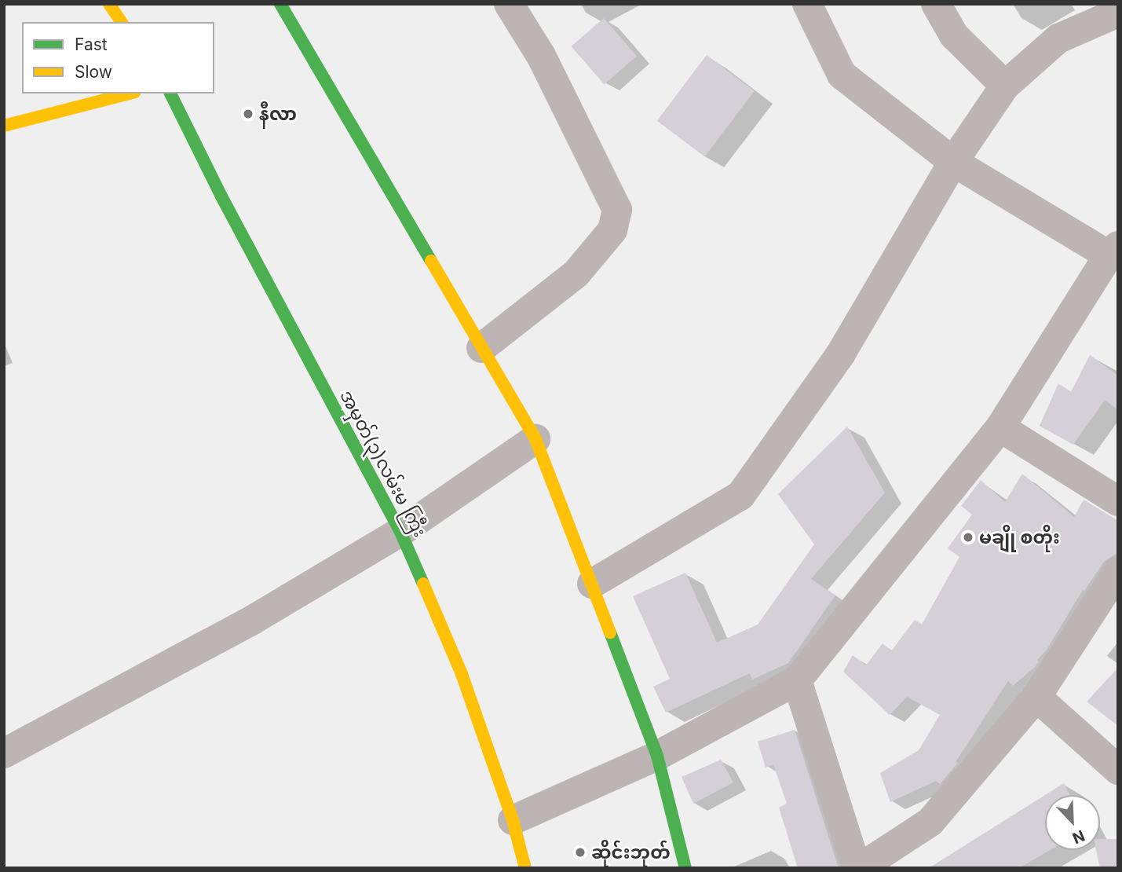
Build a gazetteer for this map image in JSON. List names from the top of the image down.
{
  "streets": {
    "street": ["အမှတ်(၃)လမ်းမ ကြီး"]
  },
  "places": ["နီလာ", "မချို စတိုး", "ဆိုင်းဘုတ်"],
  "legend": ["Fast", "Slow"],
  "north": "bottom right"
}
